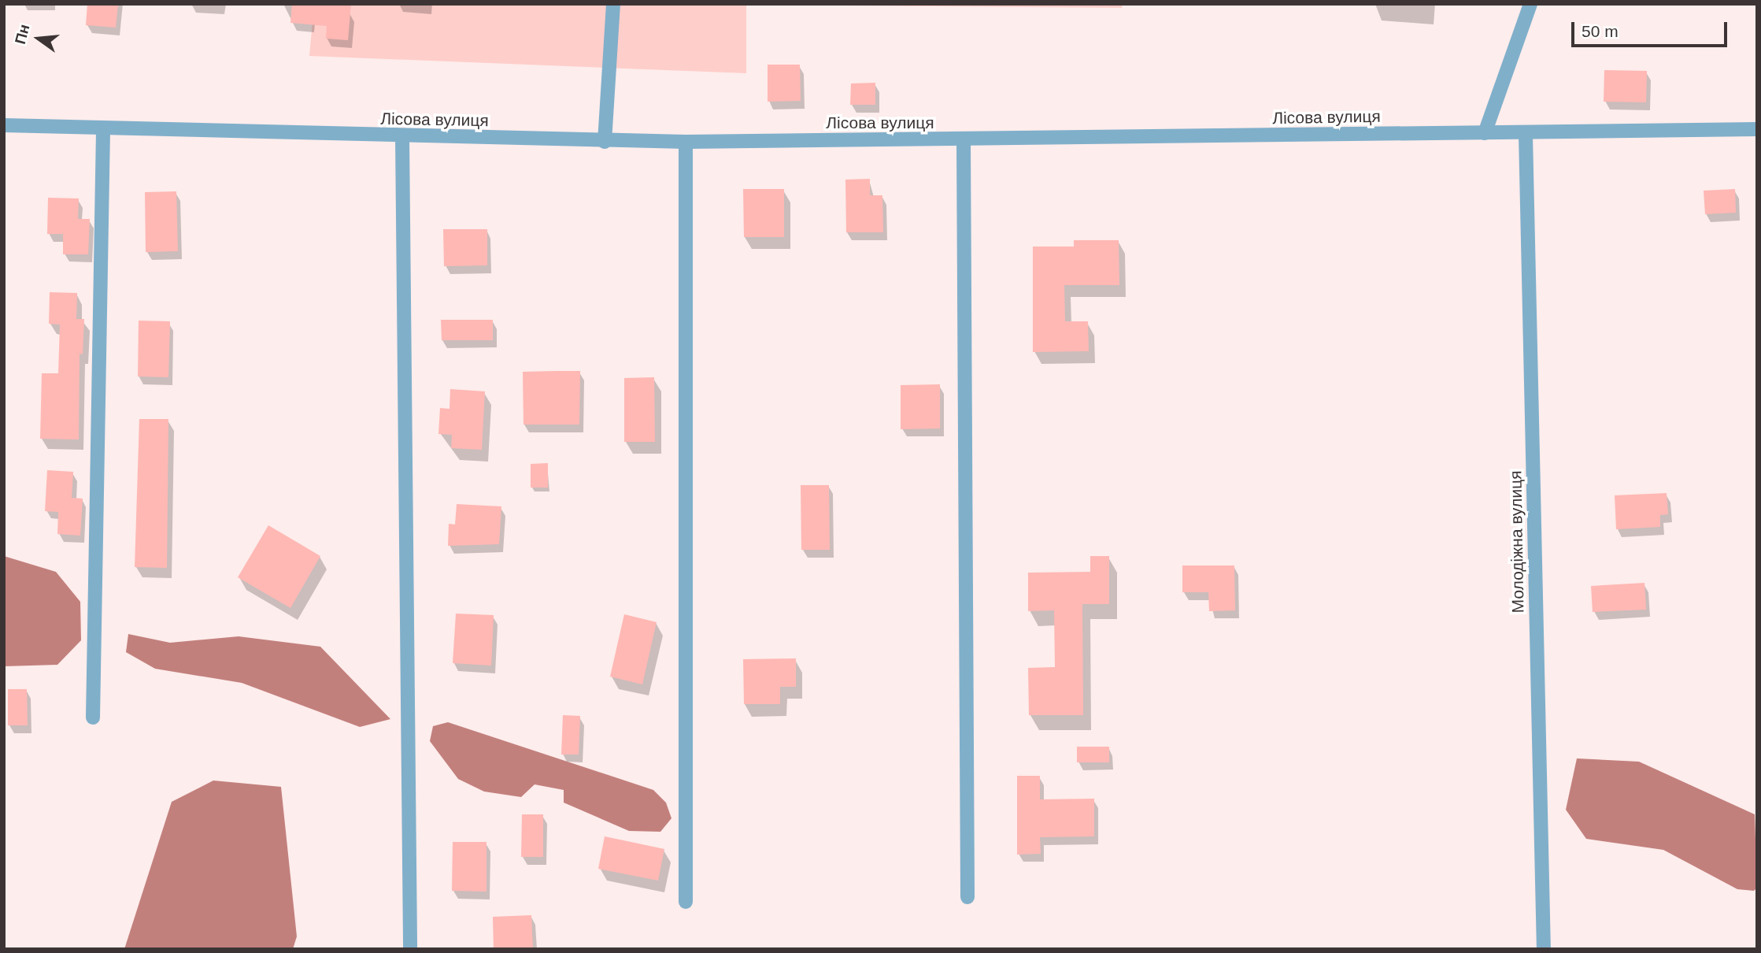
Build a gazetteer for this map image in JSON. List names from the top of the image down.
{
  "streets": {
    "street": ["Лісова вулиця", "Молодіжна вулиця"]
  },
  "crossings": [
    ["Лісова вулиця", "Молодіжна вулиця"]
  ],
  "scale_bar": "50 m",
  "north": "left"
}
